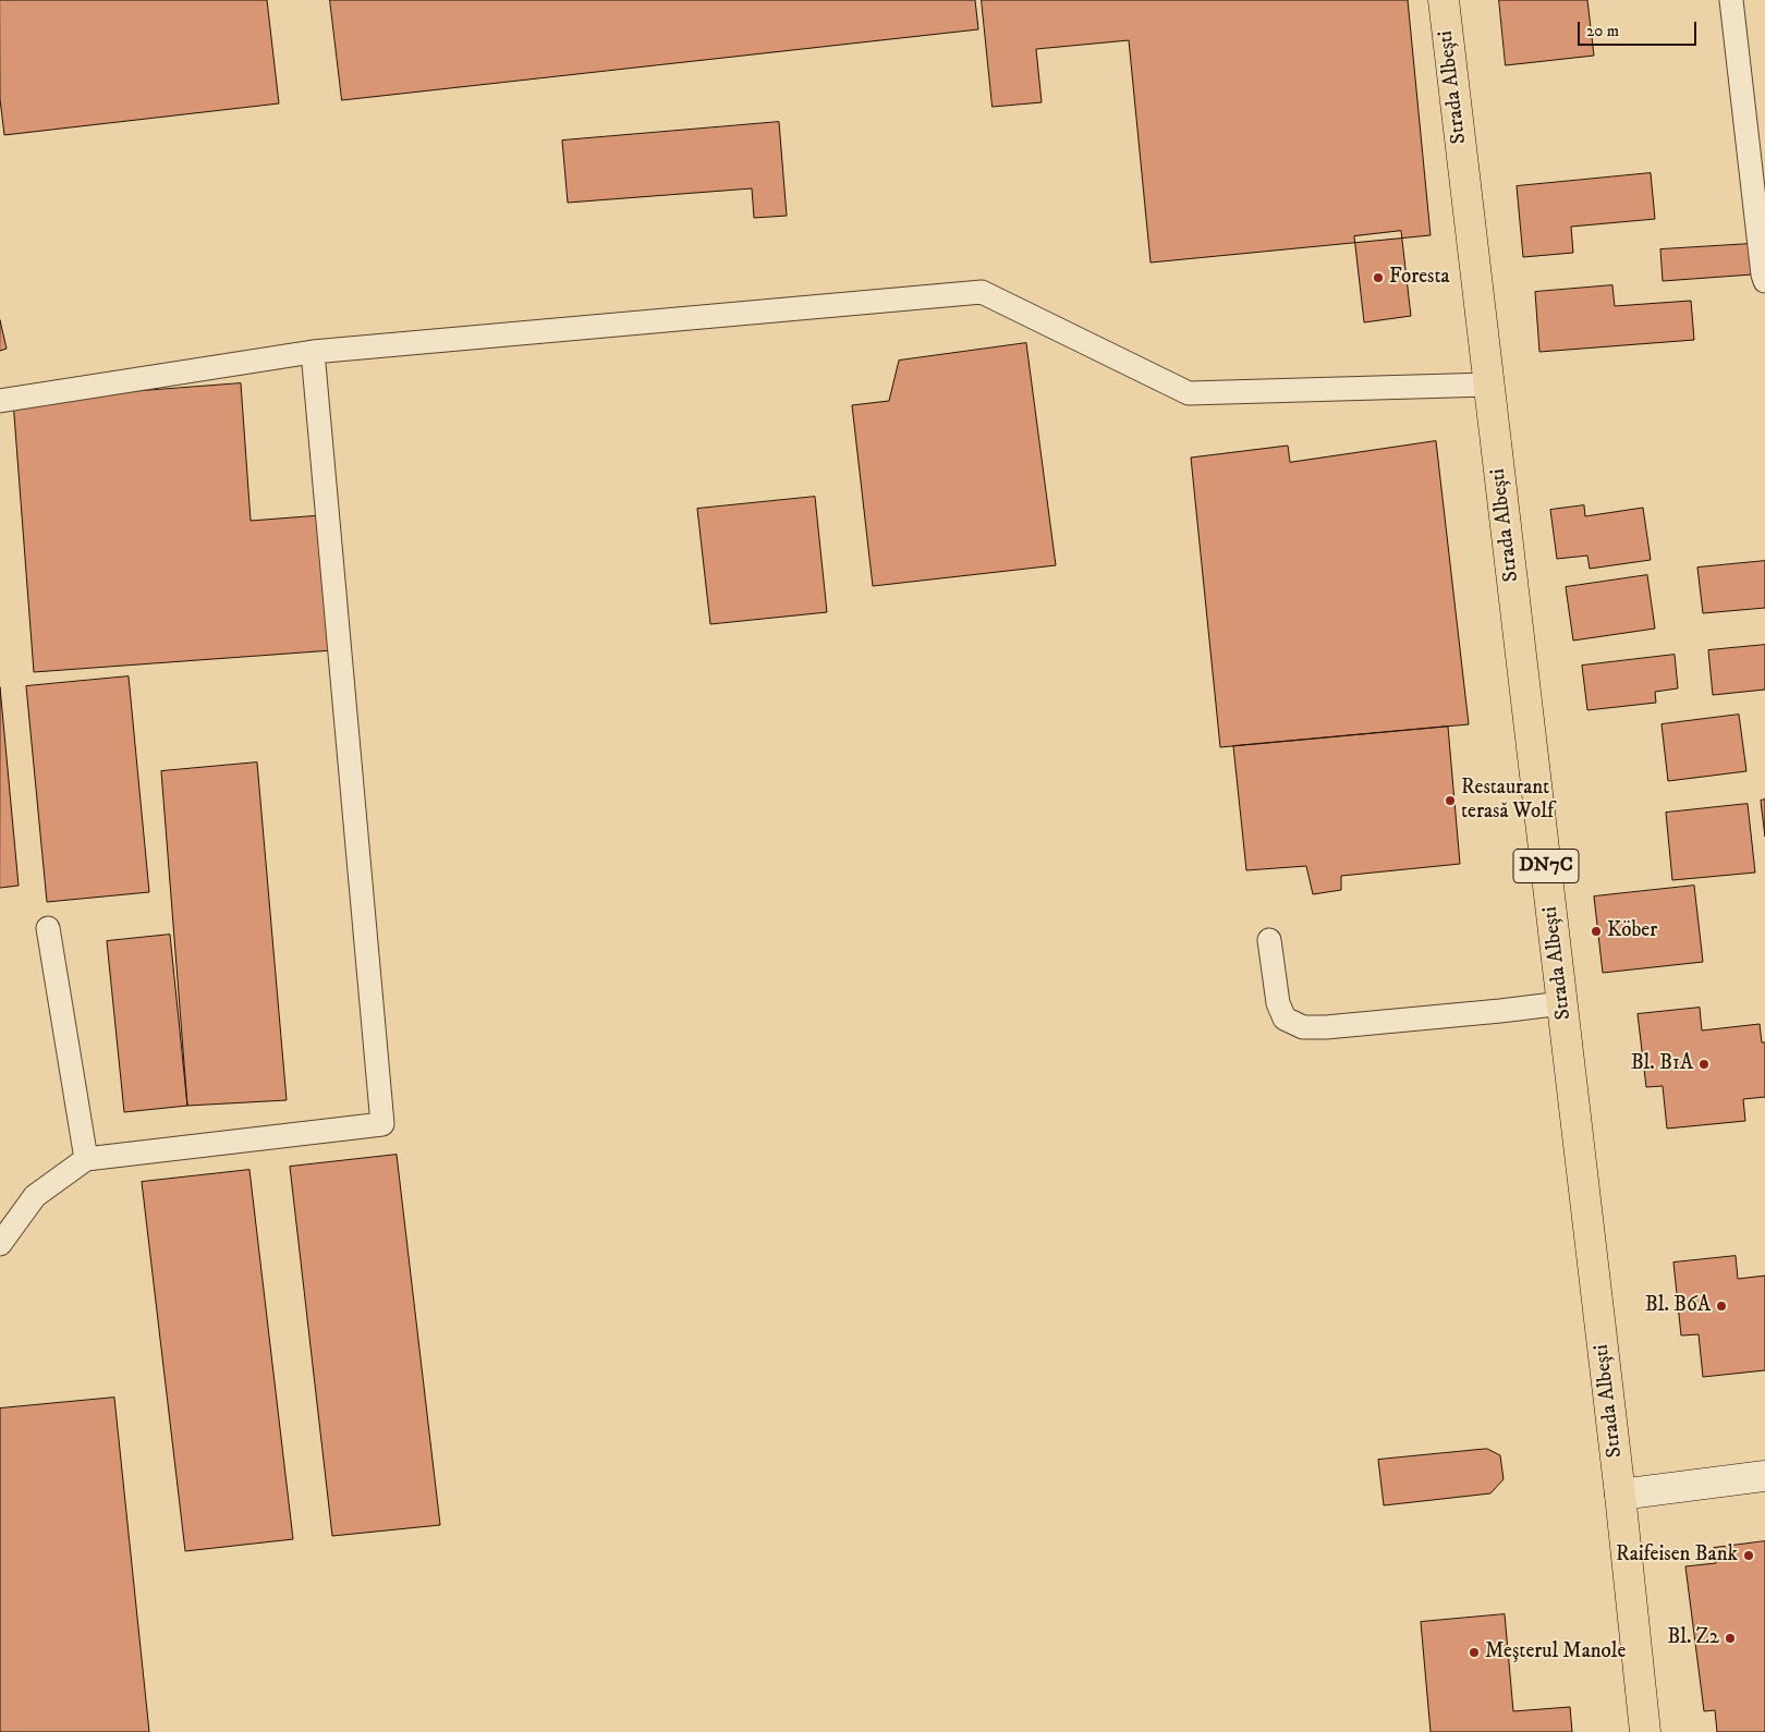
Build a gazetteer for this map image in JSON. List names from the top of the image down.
{
  "streets": {
    "main road": ["Strada Albești", "DN7C"]
  },
  "places": [
    "Foresta",
    "Restaurant terasă Wolf",
    "Köber",
    "Bl. B1A",
    "Bl. B6A",
    "Raifeisen Bank",
    "Bl. Z2",
    "Meșterul Manole"
  ],
  "scale_bar": "20 m"
}
